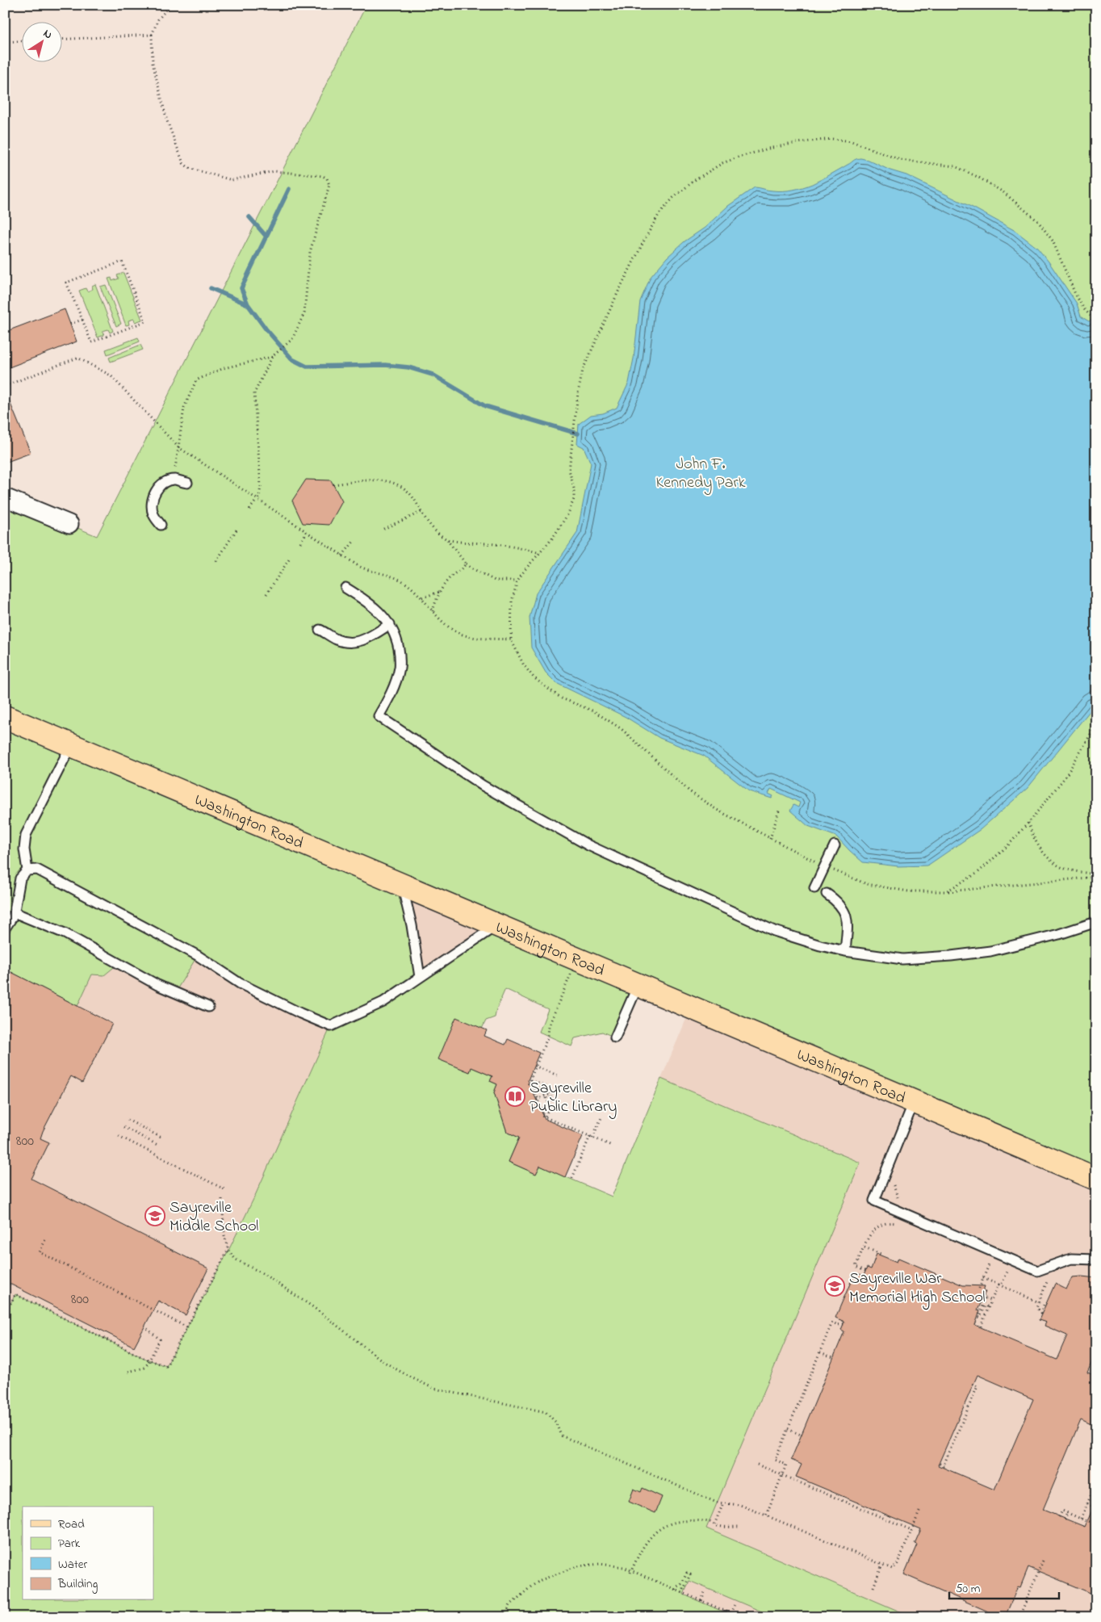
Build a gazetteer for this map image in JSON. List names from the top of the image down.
{
  "streets": {
    "main road": ["Washington Road"]
  },
  "parks": ["John F. Kennedy Park"],
  "places": {
    "library": ["Sayreville Public Library"],
    "school or university": ["Sayreville Middle School", "Sayreville War Memorial High School"]
  },
  "house_numbers": ["800", "800"],
  "legend": [
    "Road",
    "Park",
    "Water",
    "Building"
  ],
  "scale_bar": "50 m",
  "north": "top right"
}
